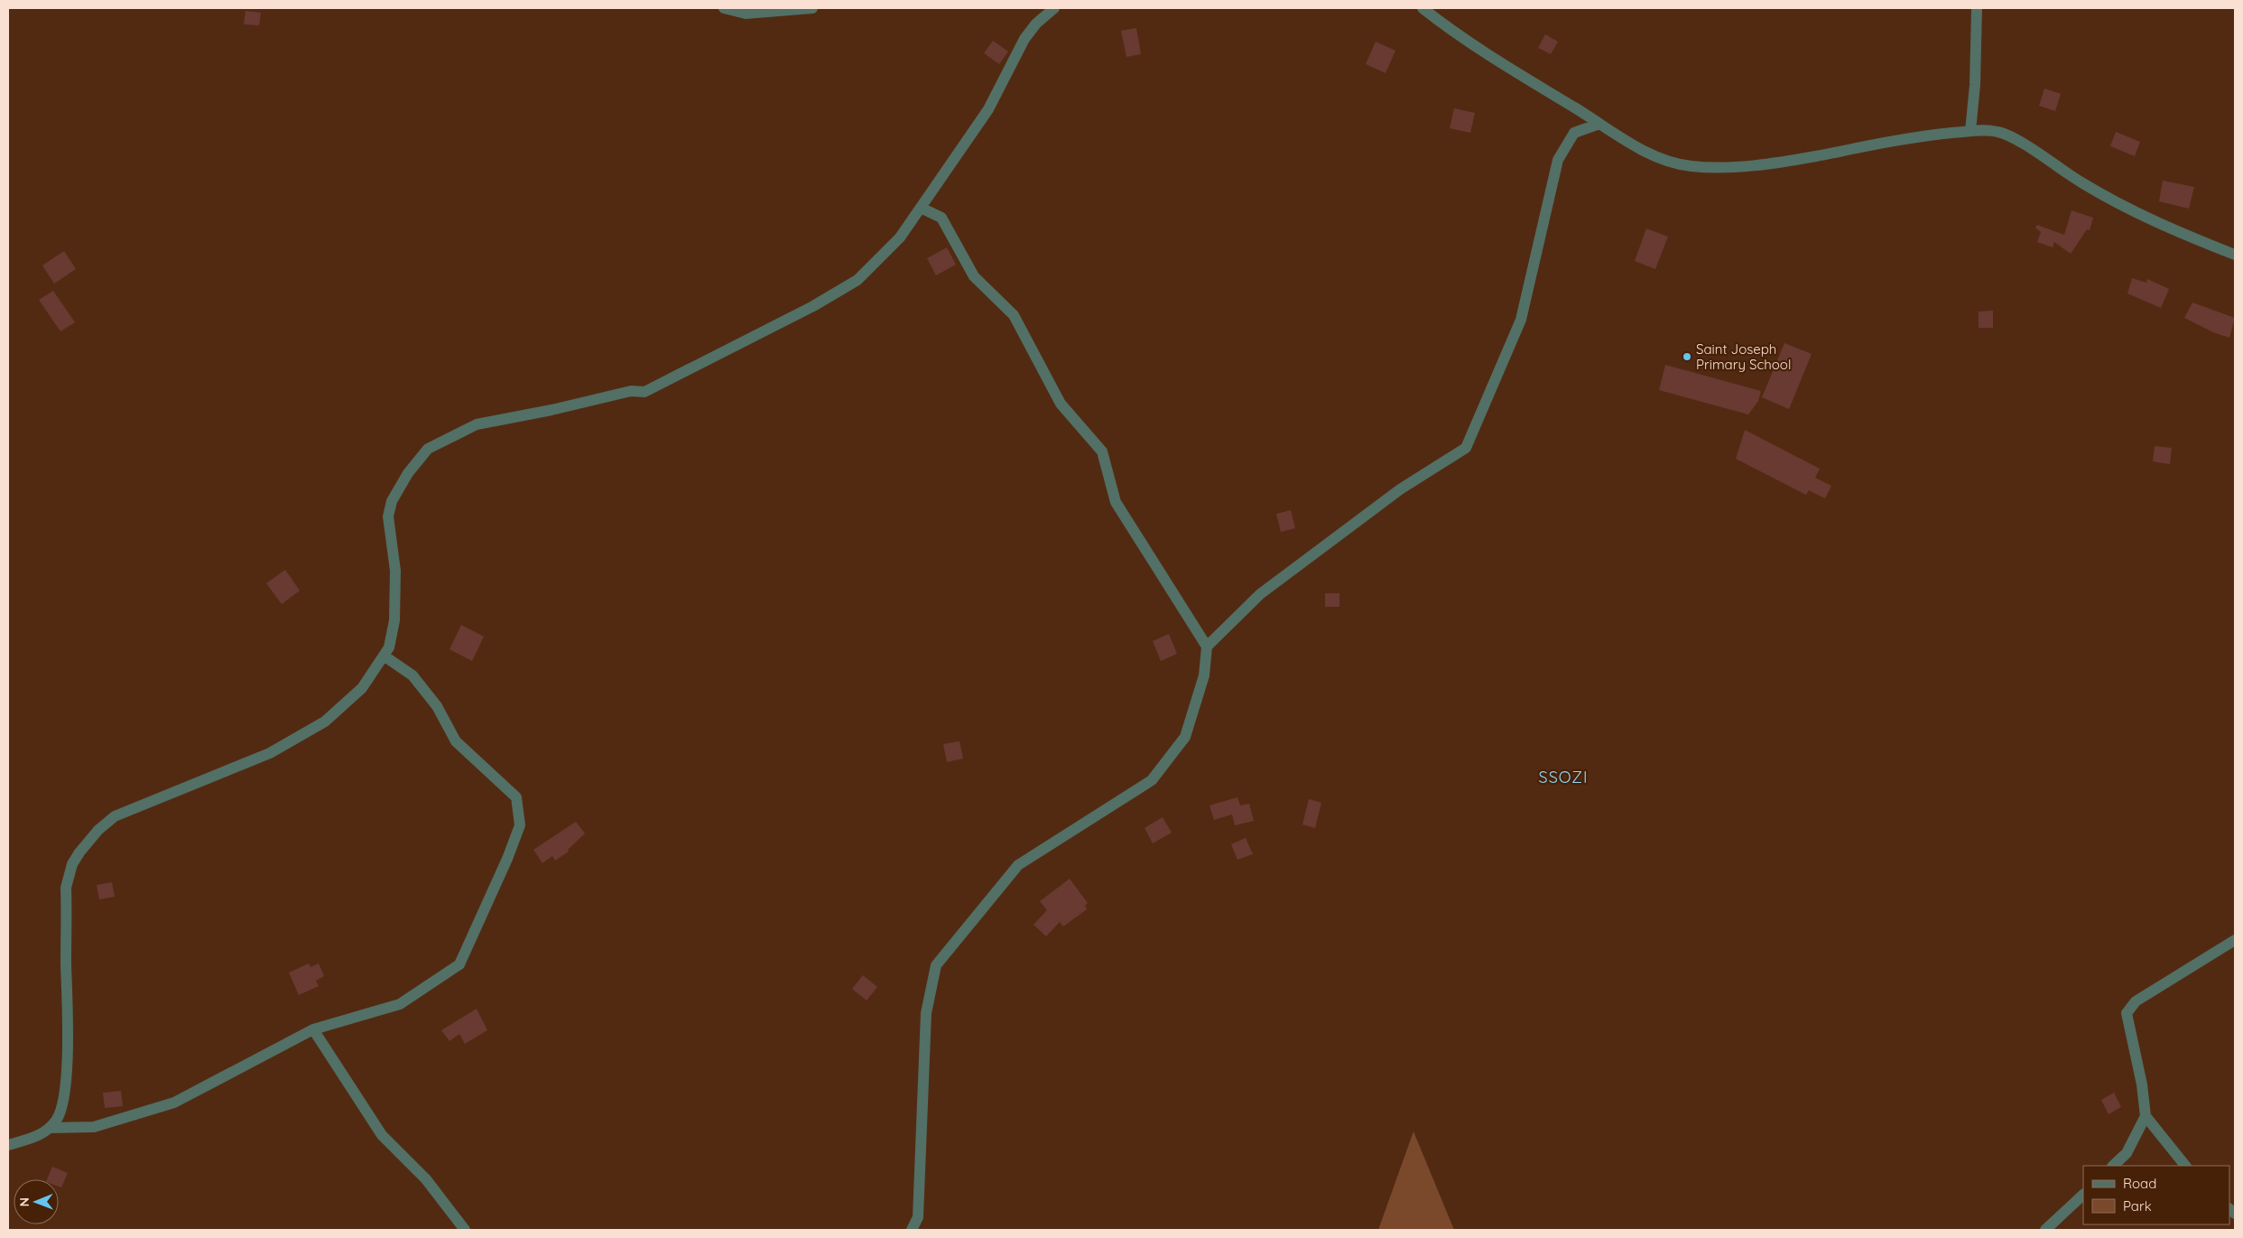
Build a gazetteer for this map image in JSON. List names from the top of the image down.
{
  "districts": ["SSOZI"],
  "places": ["Saint Joseph Primary School"],
  "legend": ["Road", "Park"],
  "north": "left"
}
